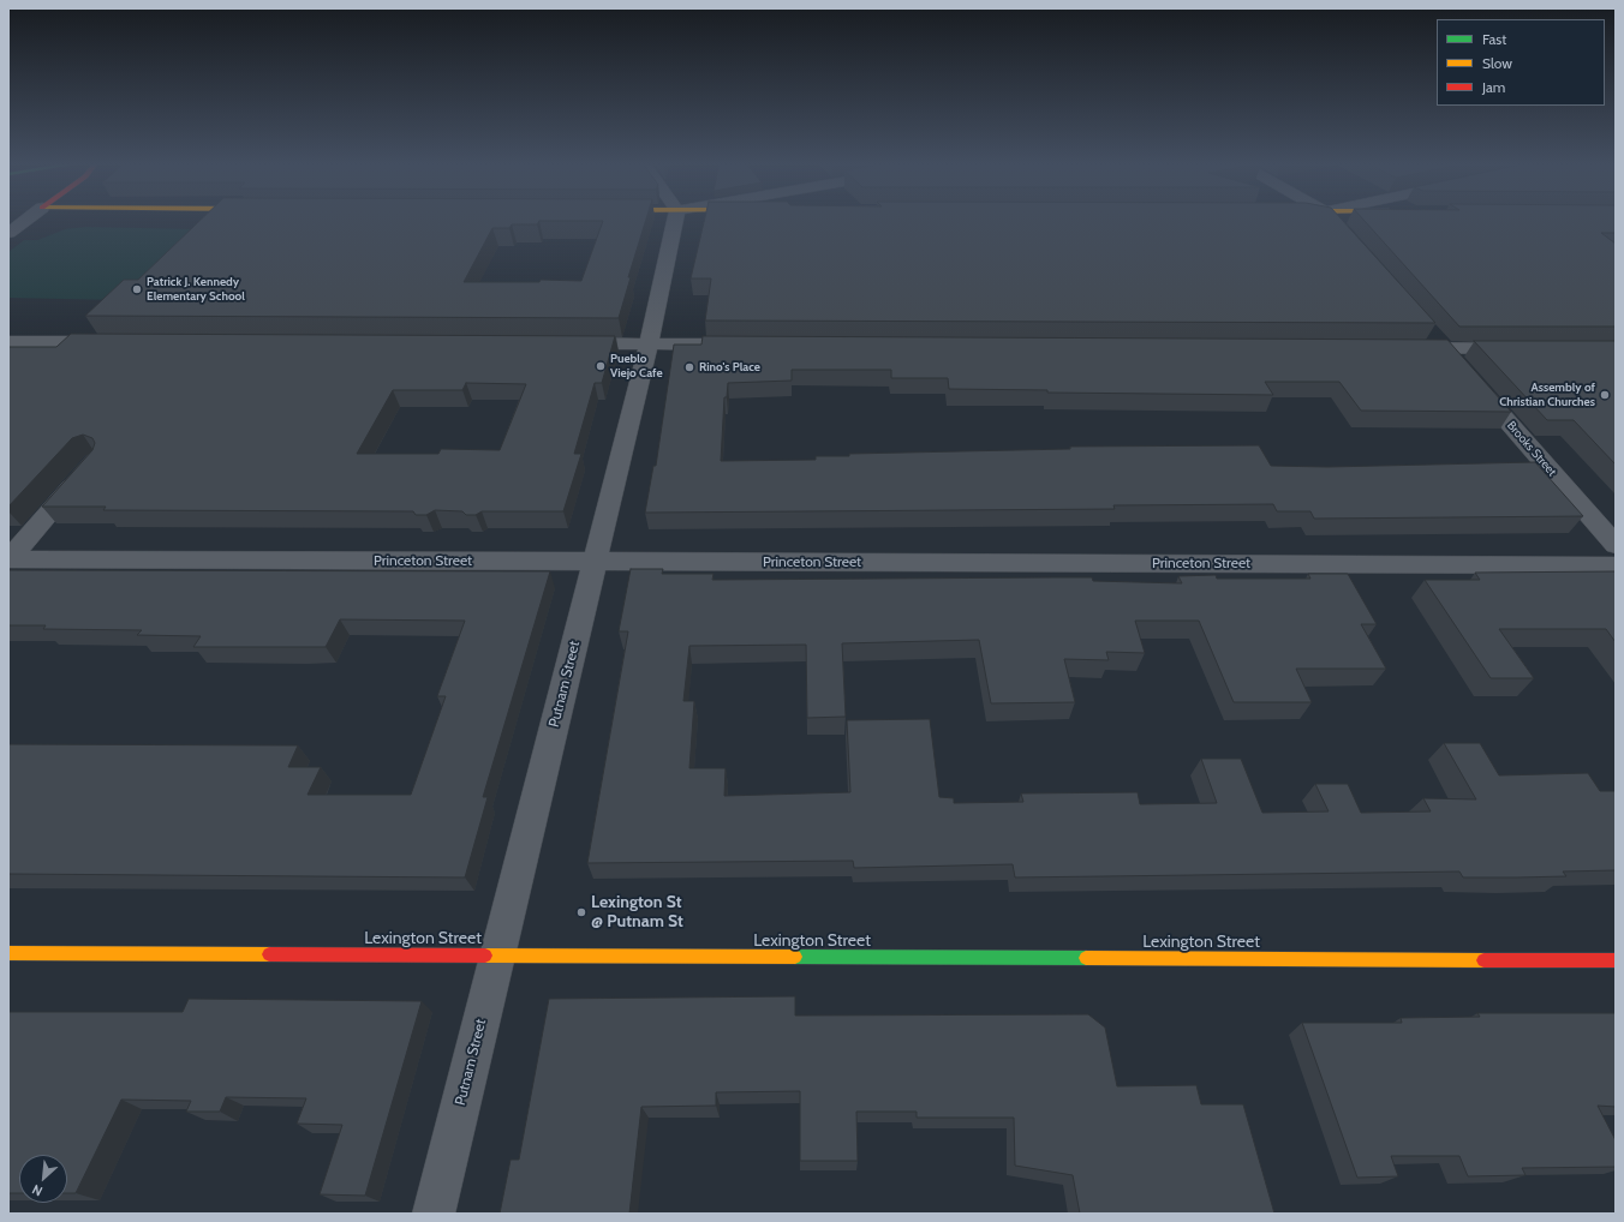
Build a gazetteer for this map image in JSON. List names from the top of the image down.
{
  "streets": {
    "main road": ["Lexington Street"],
    "street": ["Brooks Street", "Princeton Street", "Putnam Street"]
  },
  "crossings": [
    ["Princeton Street", "Putnam Street"],
    ["Putnam Street", "Lexington Street"]
  ],
  "places": [
    "Patrick J. Kennedy Elementary School",
    "Pueblo Viejo Cafe",
    "Rino's Place",
    "Assembly of Christian Churches",
    "Lexington St @ Putnam St"
  ],
  "legend": ["Fast", "Slow", "Jam"],
  "north": "bottom left"
}
